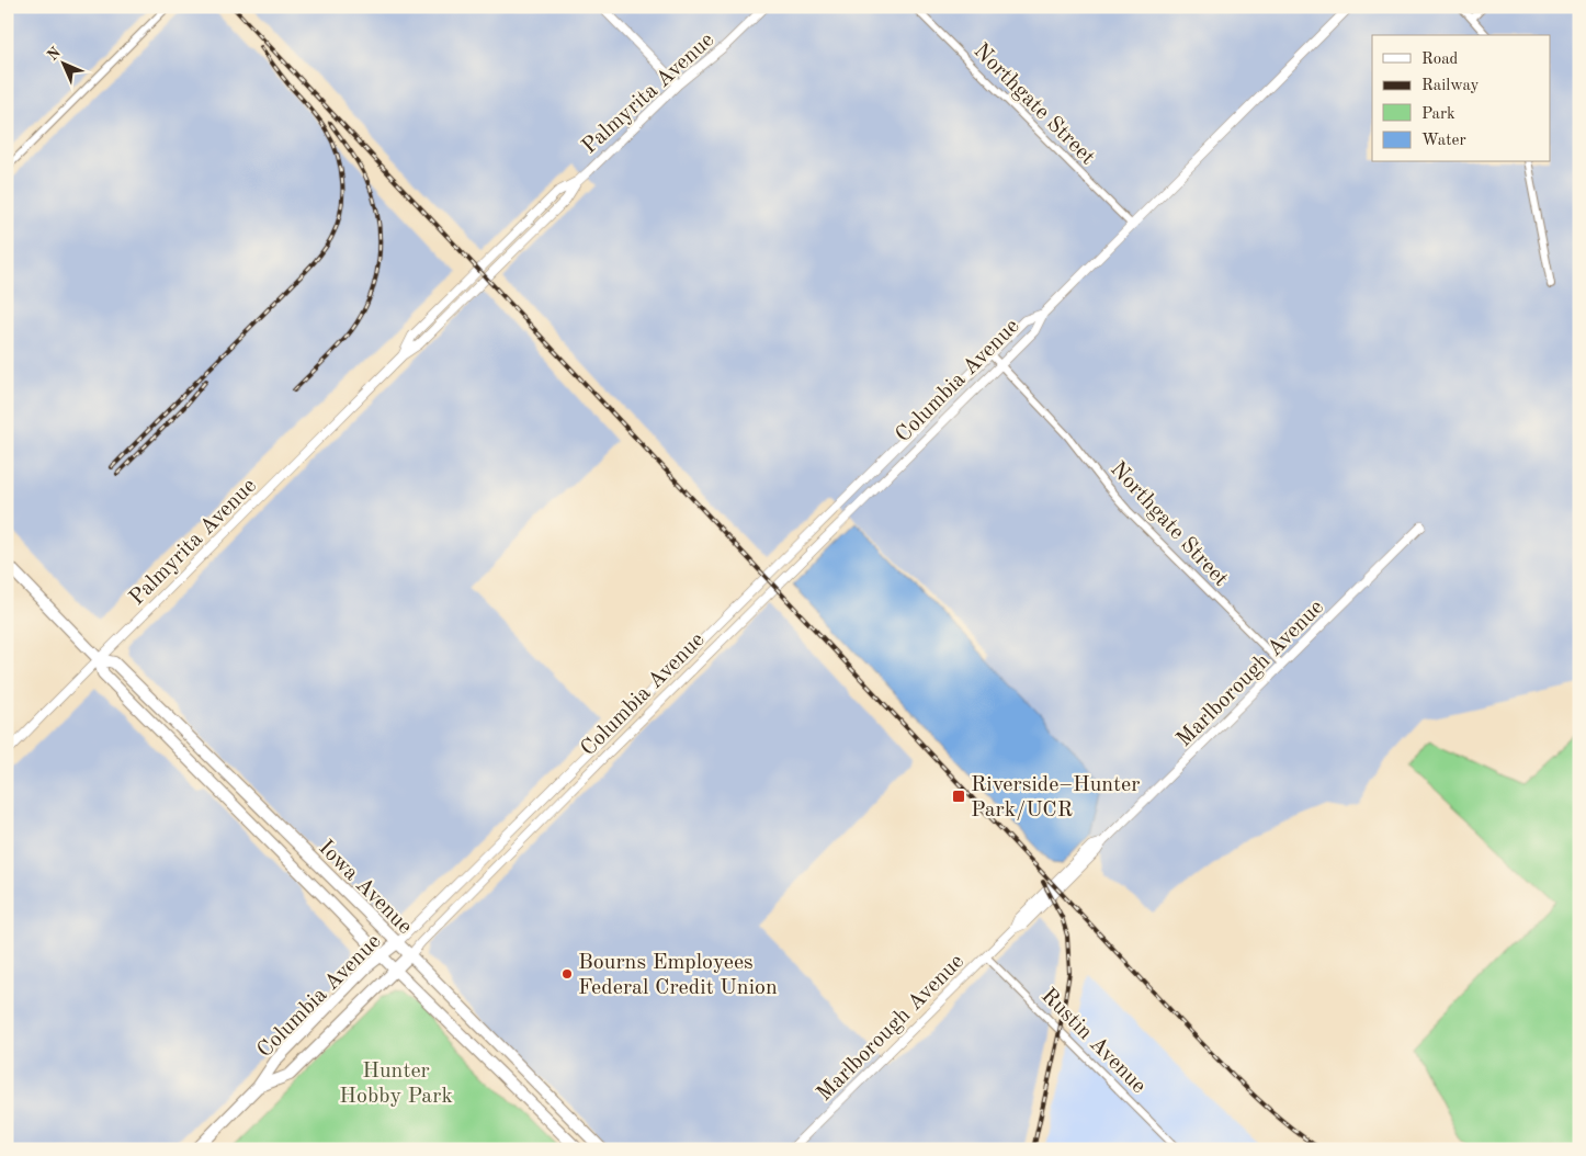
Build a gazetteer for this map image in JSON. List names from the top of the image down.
{
  "streets": {
    "main road": ["Columbia Avenue", "Iowa Avenue"],
    "street": [
      "Palmyrita Avenue",
      "Northgate Street",
      "Marlborough Avenue",
      "Rustin Avenue"
    ]
  },
  "crossings": [
    ["Palmyrita Avenue", "Iowa Avenue"],
    ["Northgate Street", "Columbia Avenue"],
    ["Northgate Street", "Marlborough Avenue"],
    ["Columbia Avenue", "Iowa Avenue"],
    ["Marlborough Avenue", "Rustin Avenue"]
  ],
  "parks": ["Hunter Hobby Park"],
  "places": {
    "transit": ["Riverside–Hunter Park/UCR"],
    "other": ["Bourns Employees Federal Credit Union"]
  },
  "legend": [
    "Road",
    "Railway",
    "Park",
    "Water"
  ],
  "north": "top left"
}
